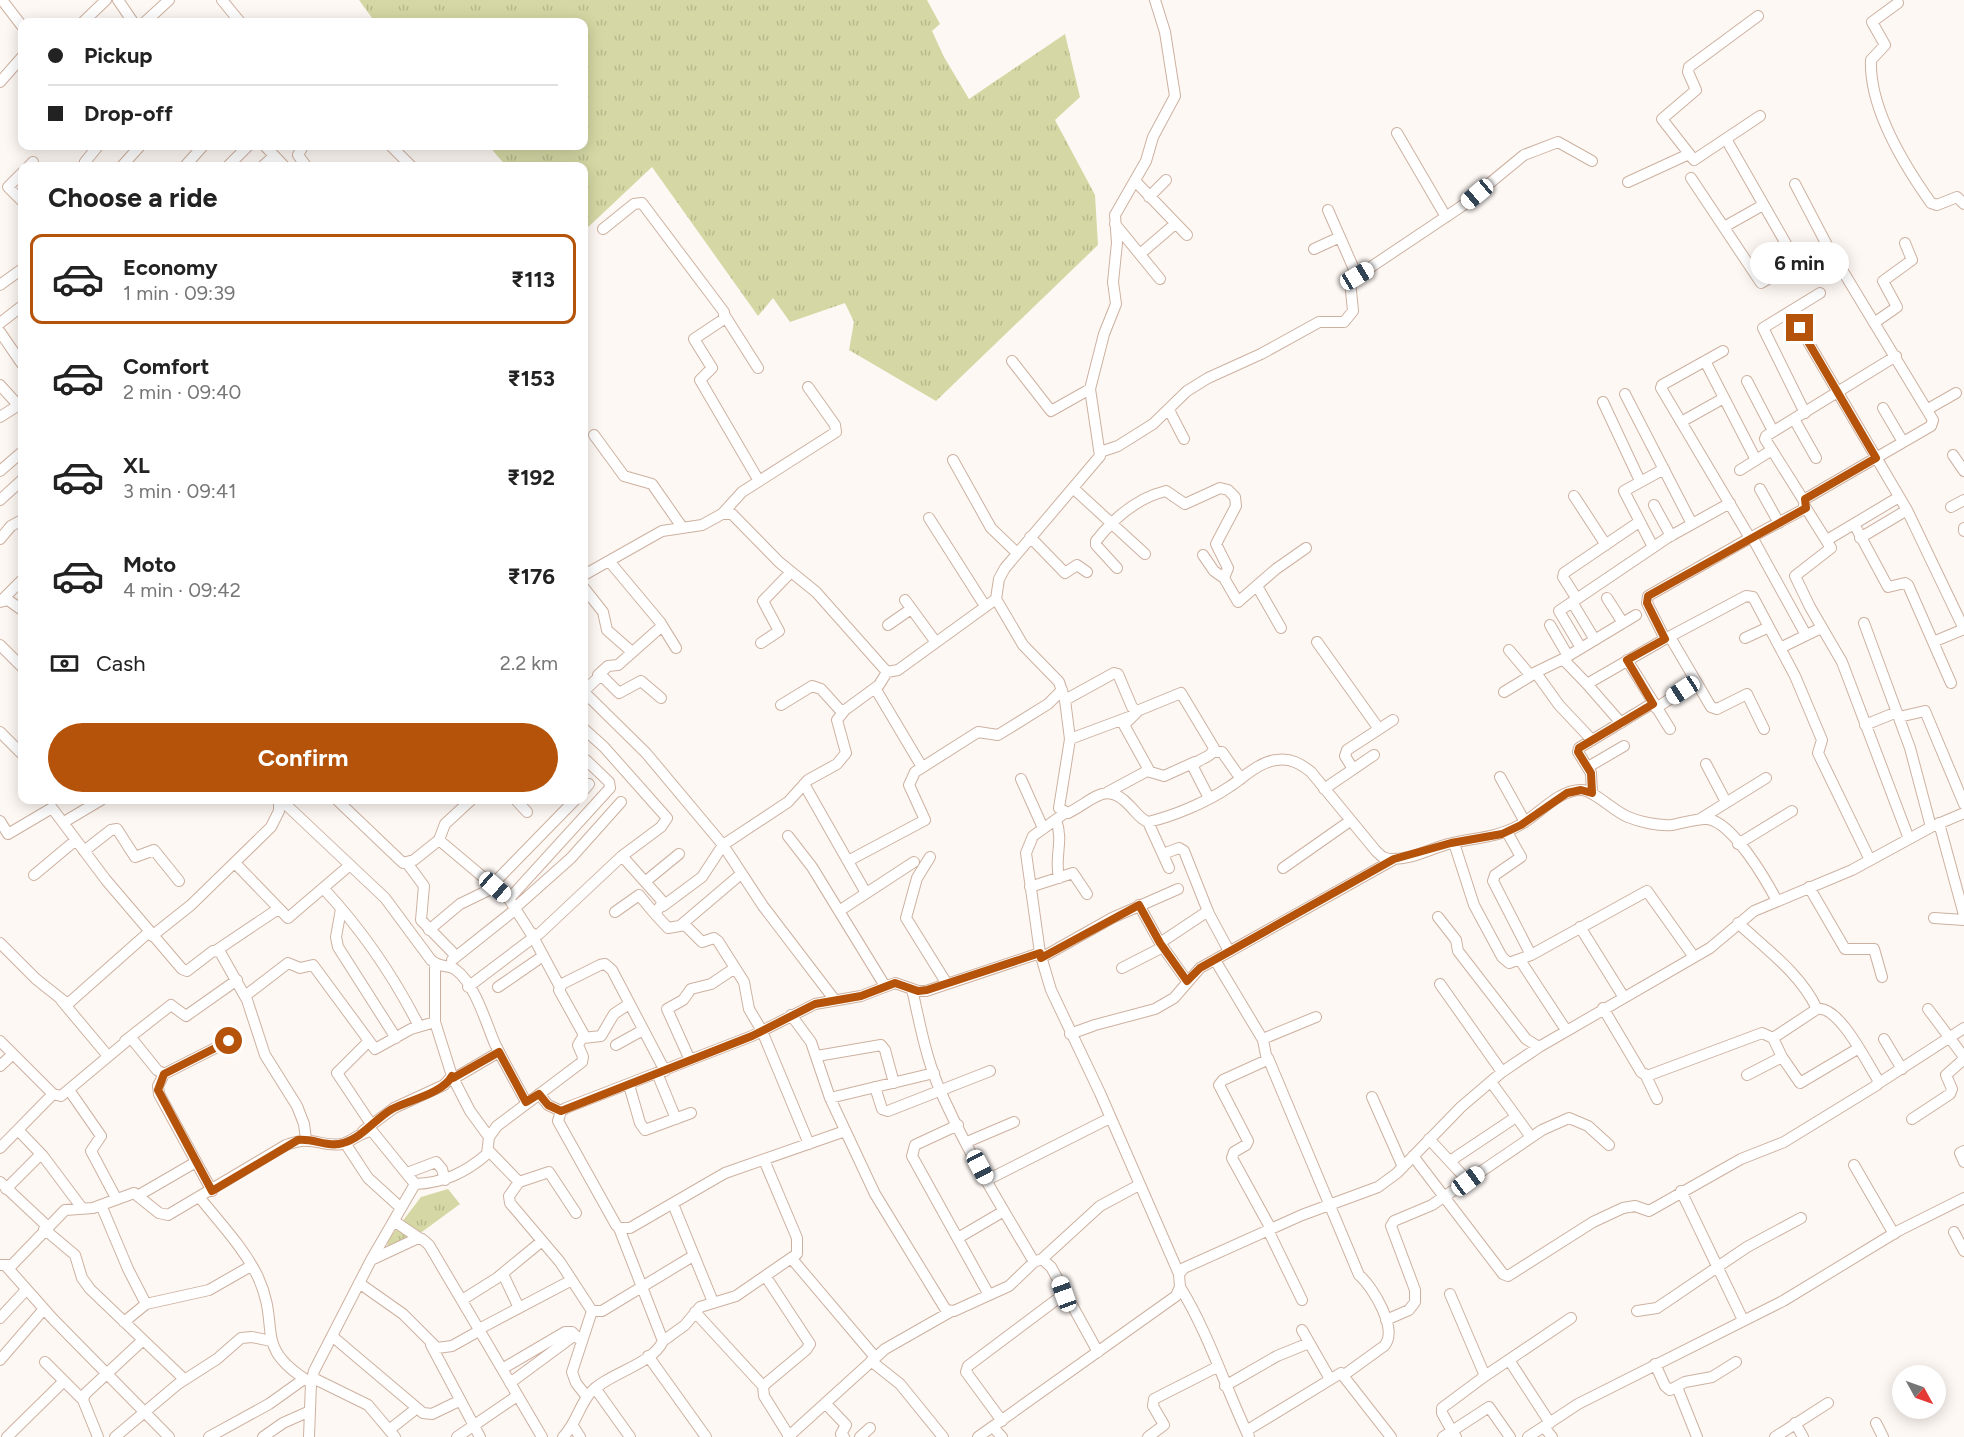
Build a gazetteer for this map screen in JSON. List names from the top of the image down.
{
  "north": "bottom right",
  "page": {
    "banner": ["Pickup", "Drop-off"],
    "heading": "Choose a ride",
    "list": [
      {
        "name": "Economy",
        "note": "1 min · 09:39",
        "value": "₹113"
      },
      {
        "name": "Comfort",
        "note": "2 min · 09:40",
        "value": "₹153"
      },
      {
        "name": "XL",
        "note": "3 min · 09:41",
        "value": "₹192"
      },
      {
        "name": "Moto",
        "note": "4 min · 09:42",
        "value": "₹176"
      }
    ],
    "bubble": "6 min",
    "pay": ["Cash", "2.2 km"],
    "buttons": "Confirm"
  }
}
